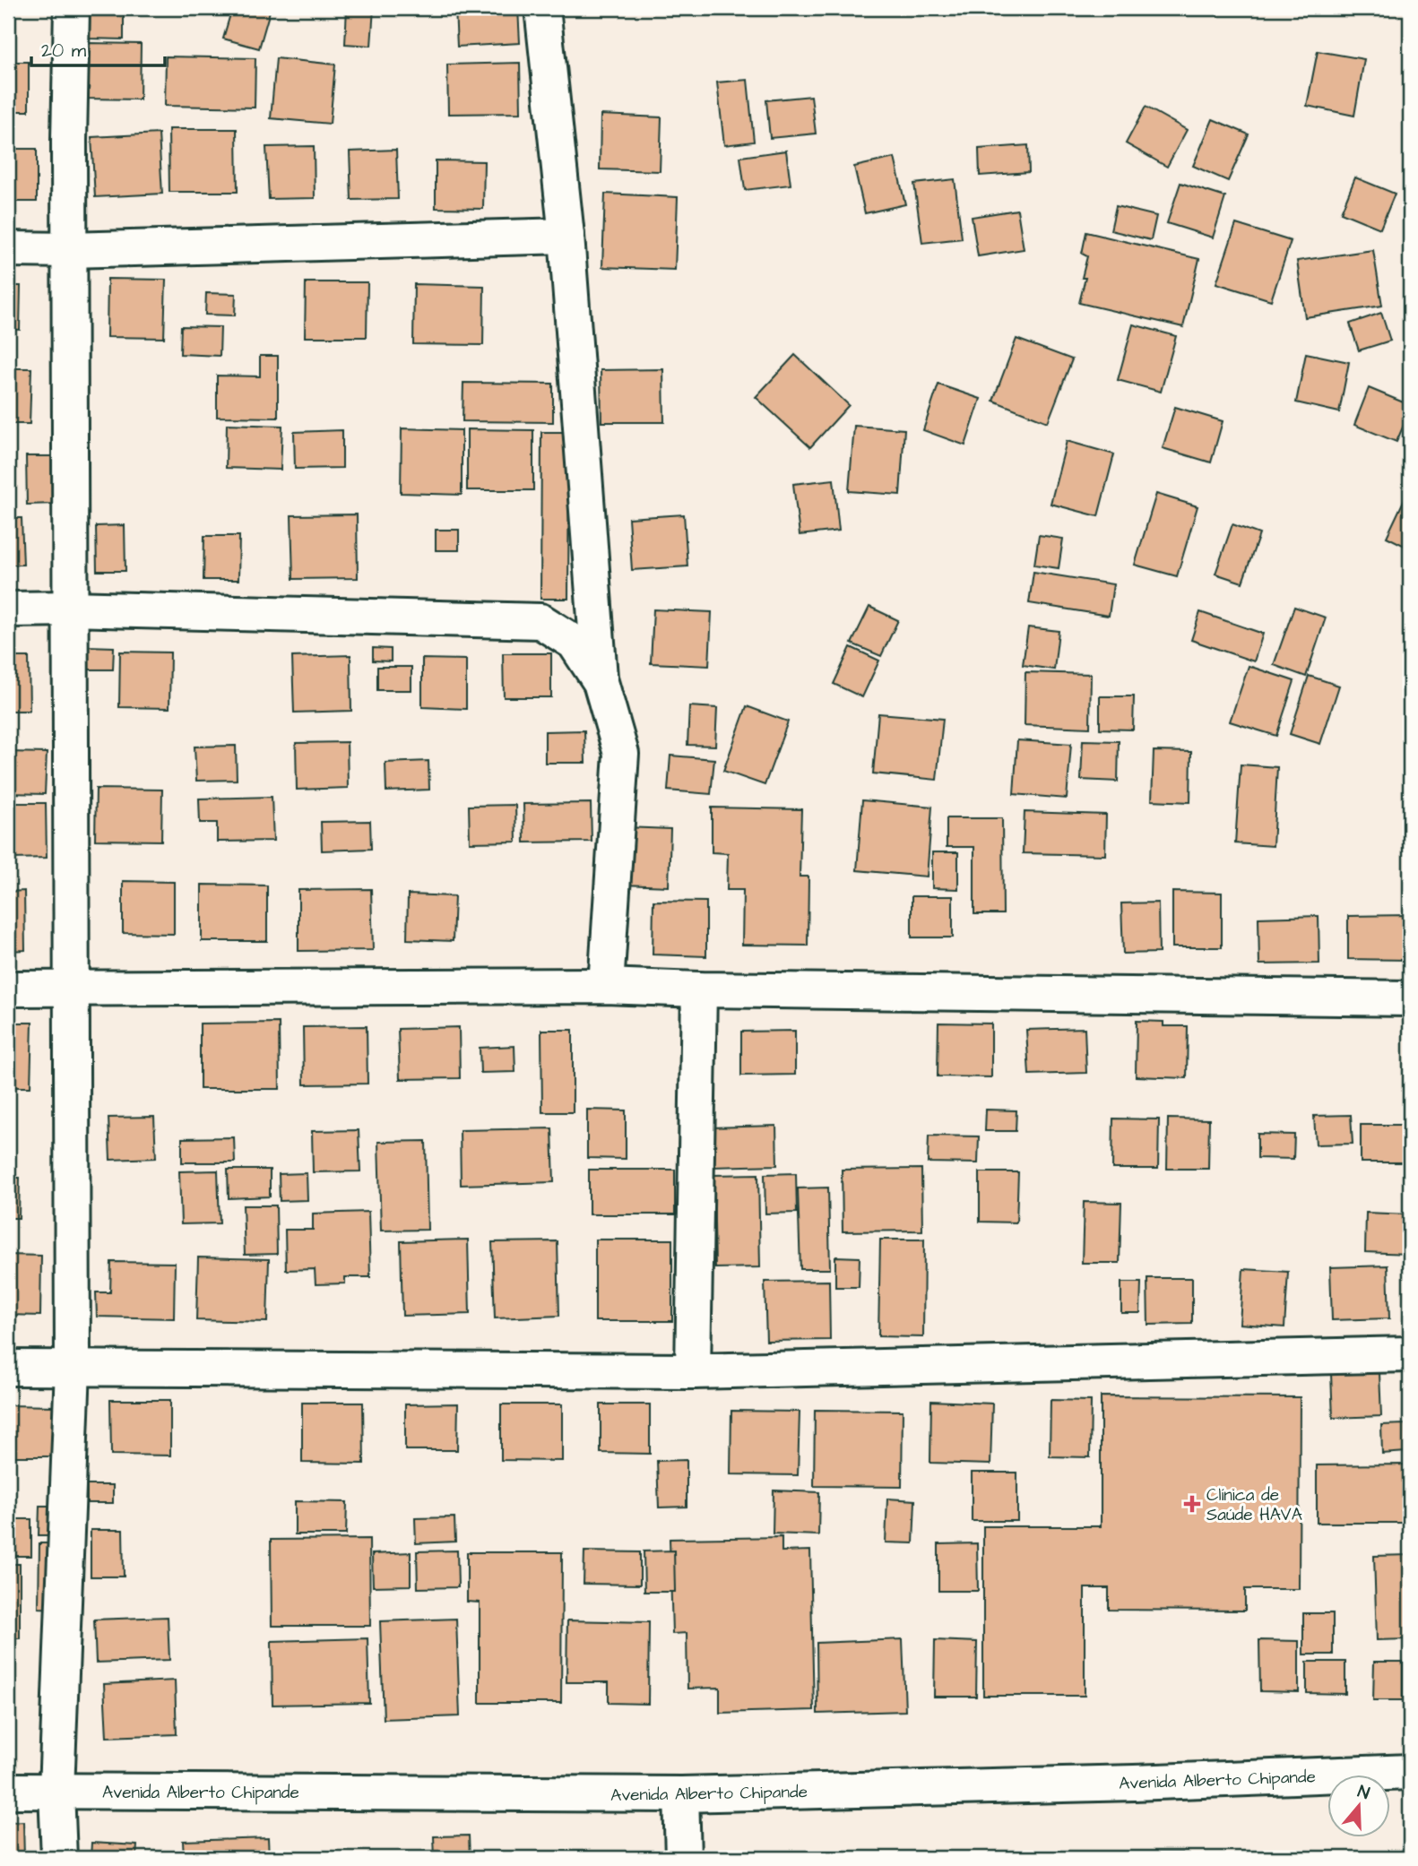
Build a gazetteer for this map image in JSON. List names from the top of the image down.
{
  "streets": {
    "street": ["Avenida Alberto Chipande"]
  },
  "places": {
    "health": ["Clínica de Saúde HAVA"]
  },
  "scale_bar": "20 m",
  "north": "top"
}
